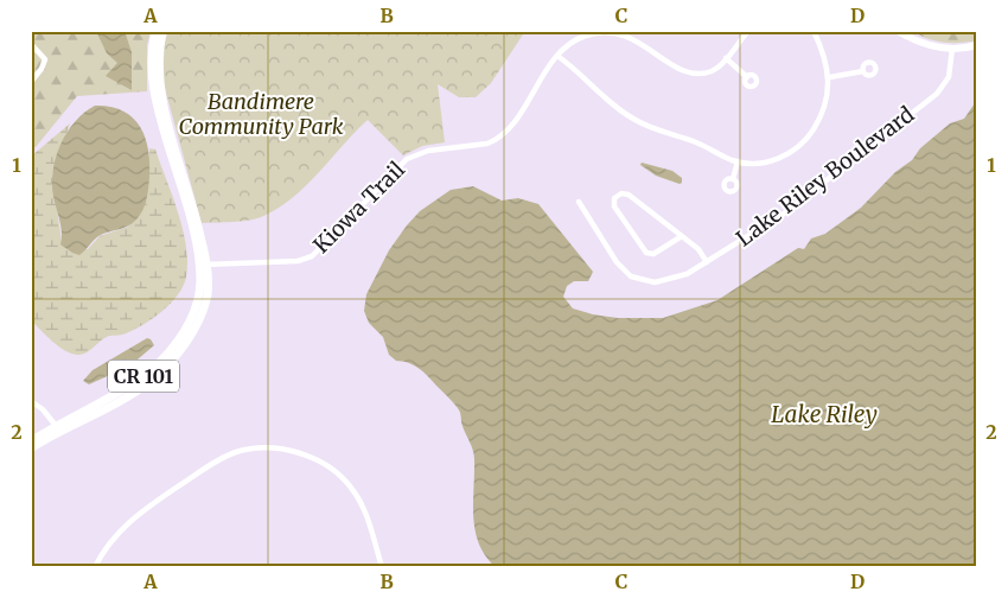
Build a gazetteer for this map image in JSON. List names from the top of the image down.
{
  "streets": {
    "main road": ["CR 101"],
    "street": ["Lake Riley Boulevard", "Kiowa Trail"]
  },
  "crossings": [
    ["Kiowa Trail", "CR 101"]
  ],
  "water": ["Lake Riley"],
  "parks": ["Bandimere Community Park"],
  "grid": {
    "columns": [
      "A",
      "B",
      "C",
      "D"
    ],
    "rows": ["1", "2"]
  }
}
